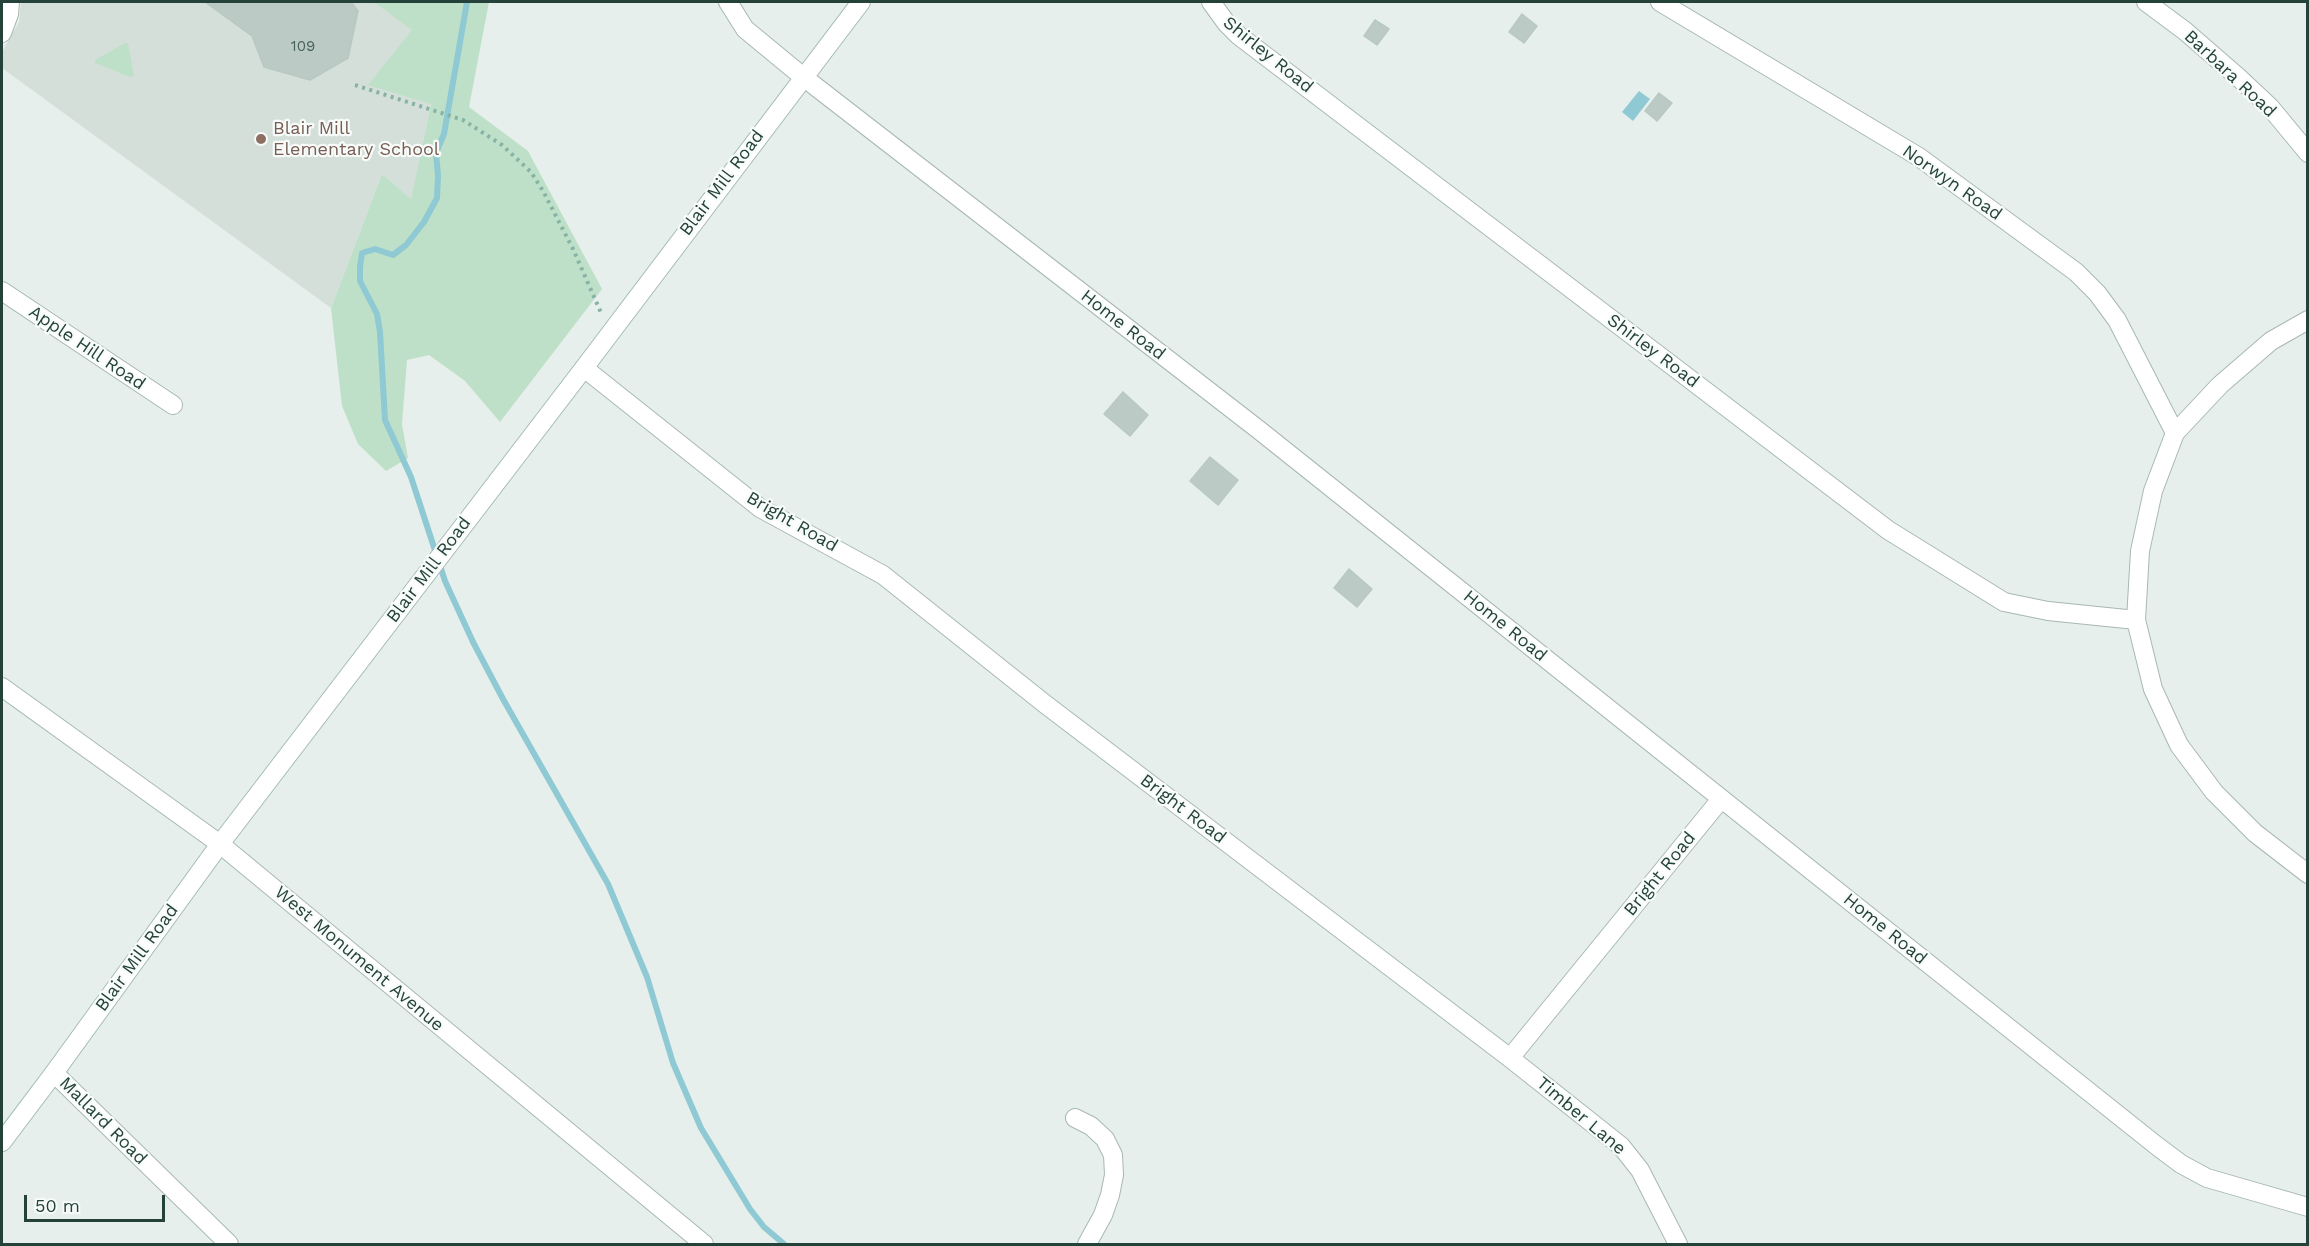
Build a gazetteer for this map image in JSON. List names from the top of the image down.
{
  "streets": {
    "street": [
      "Shirley Road",
      "Barbara Road",
      "Blair Mill Road",
      "Norwyn Road",
      "Home Road",
      "Apple Hill Road",
      "Bright Road",
      "West Monument Avenue",
      "Timber Lane",
      "Mallard Road"
    ]
  },
  "crossings": [
    ["Blair Mill Road", "Home Road"],
    ["Blair Mill Road", "Bright Road"],
    ["Blair Mill Road", "West Monument Avenue"],
    ["Blair Mill Road", "Mallard Road"],
    ["Home Road", "Bright Road"],
    ["Bright Road", "Timber Lane"]
  ],
  "places": ["Blair Mill Elementary School"],
  "house_numbers": ["109"],
  "scale_bar": "50 m"
}
